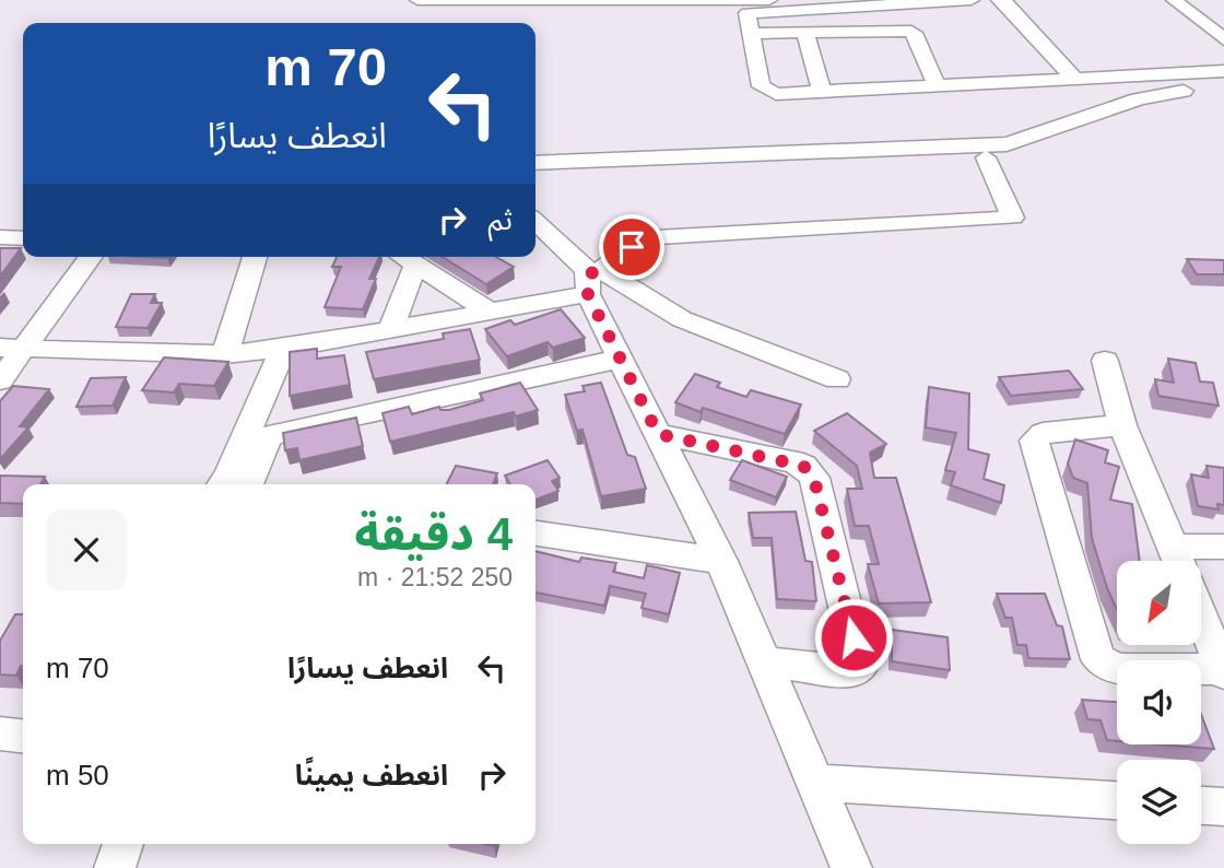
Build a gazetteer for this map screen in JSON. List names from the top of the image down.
{
  "north": "bottom left",
  "page": {
    "turn": ["70 m", "انعطف يسارًا"],
    "then": "ثم",
    "heading": ["4 دقيقة", "250 m · 21:52"],
    "list": [
      {
        "name": "انعطف يسارًا",
        "value": "70 m"
      },
      {
        "name": "انعطف يمينًا",
        "value": "50 m"
      }
    ]
  }
}
